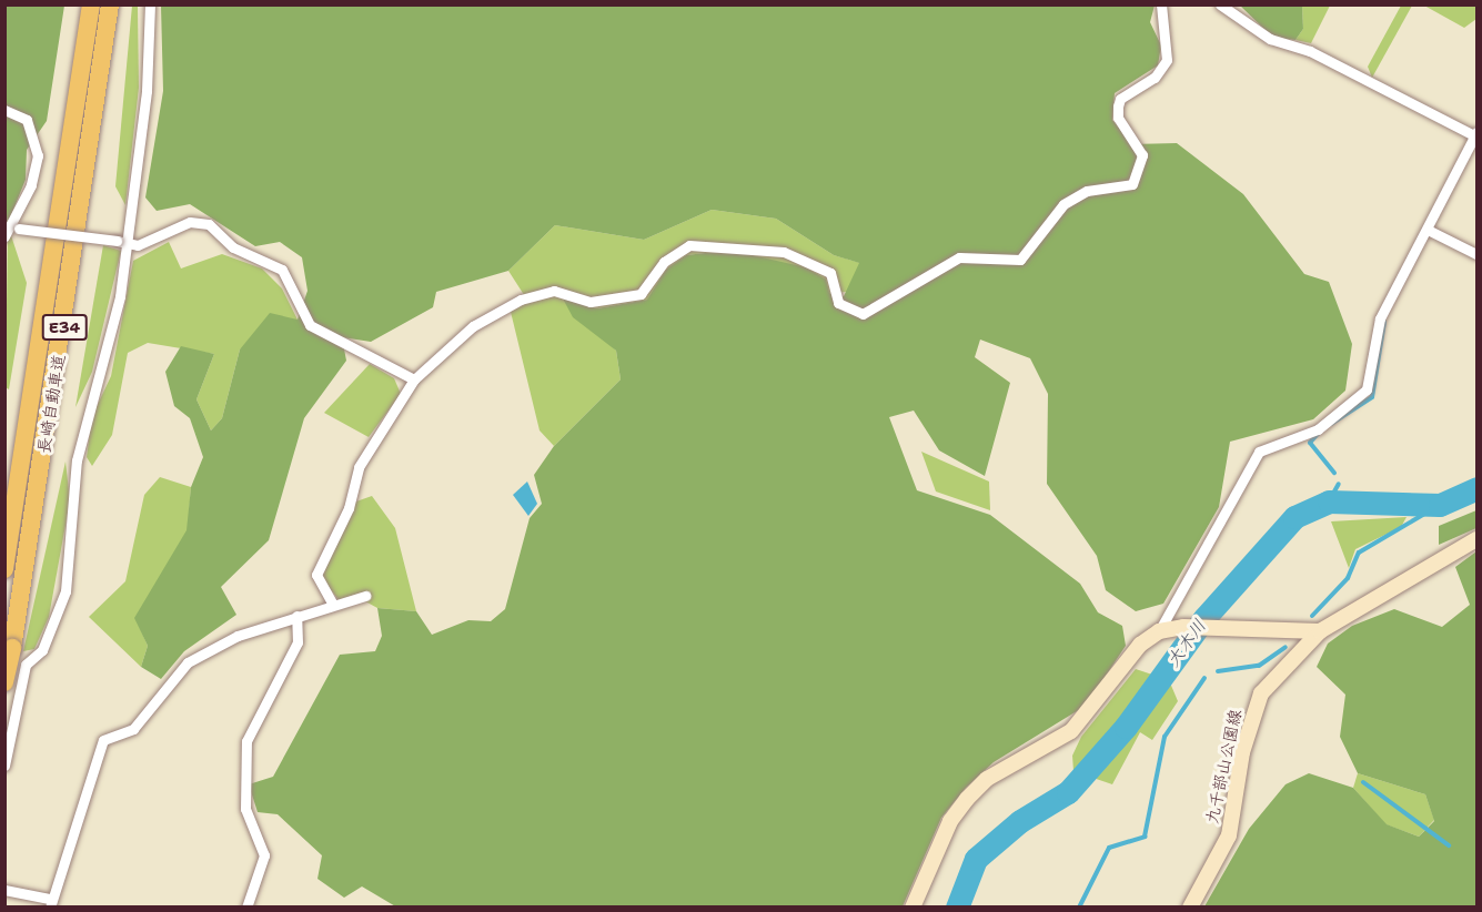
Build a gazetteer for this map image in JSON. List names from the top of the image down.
{
  "streets": {
    "highway": ["E34", "長崎自動車道"],
    "street": ["九千部山公園線"]
  },
  "water": ["大木川"]
}
